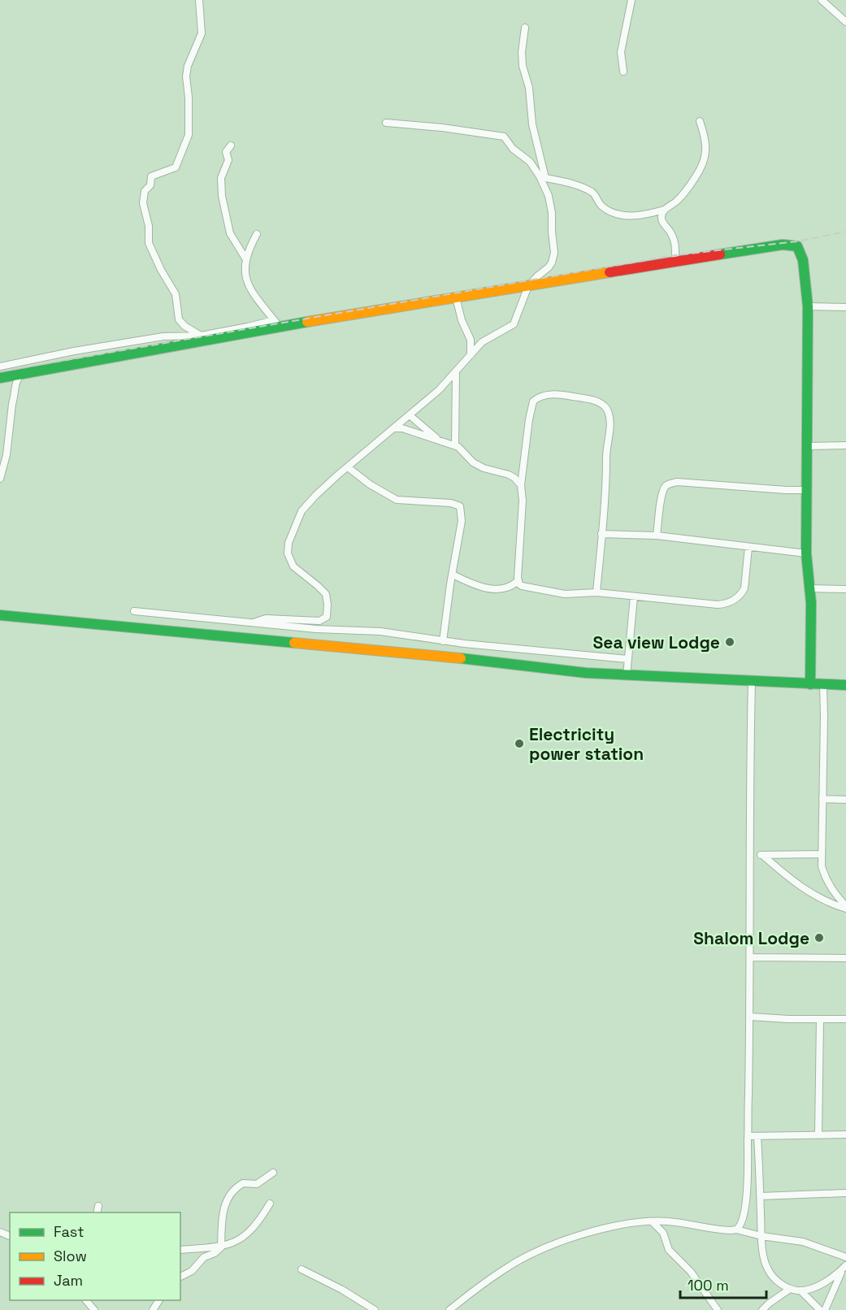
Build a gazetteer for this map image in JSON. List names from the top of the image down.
{
  "places": ["Sea view Lodge", "Electricity power station", "Shalom Lodge"],
  "legend": ["Fast", "Slow", "Jam"],
  "scale_bar": "100 m"
}
